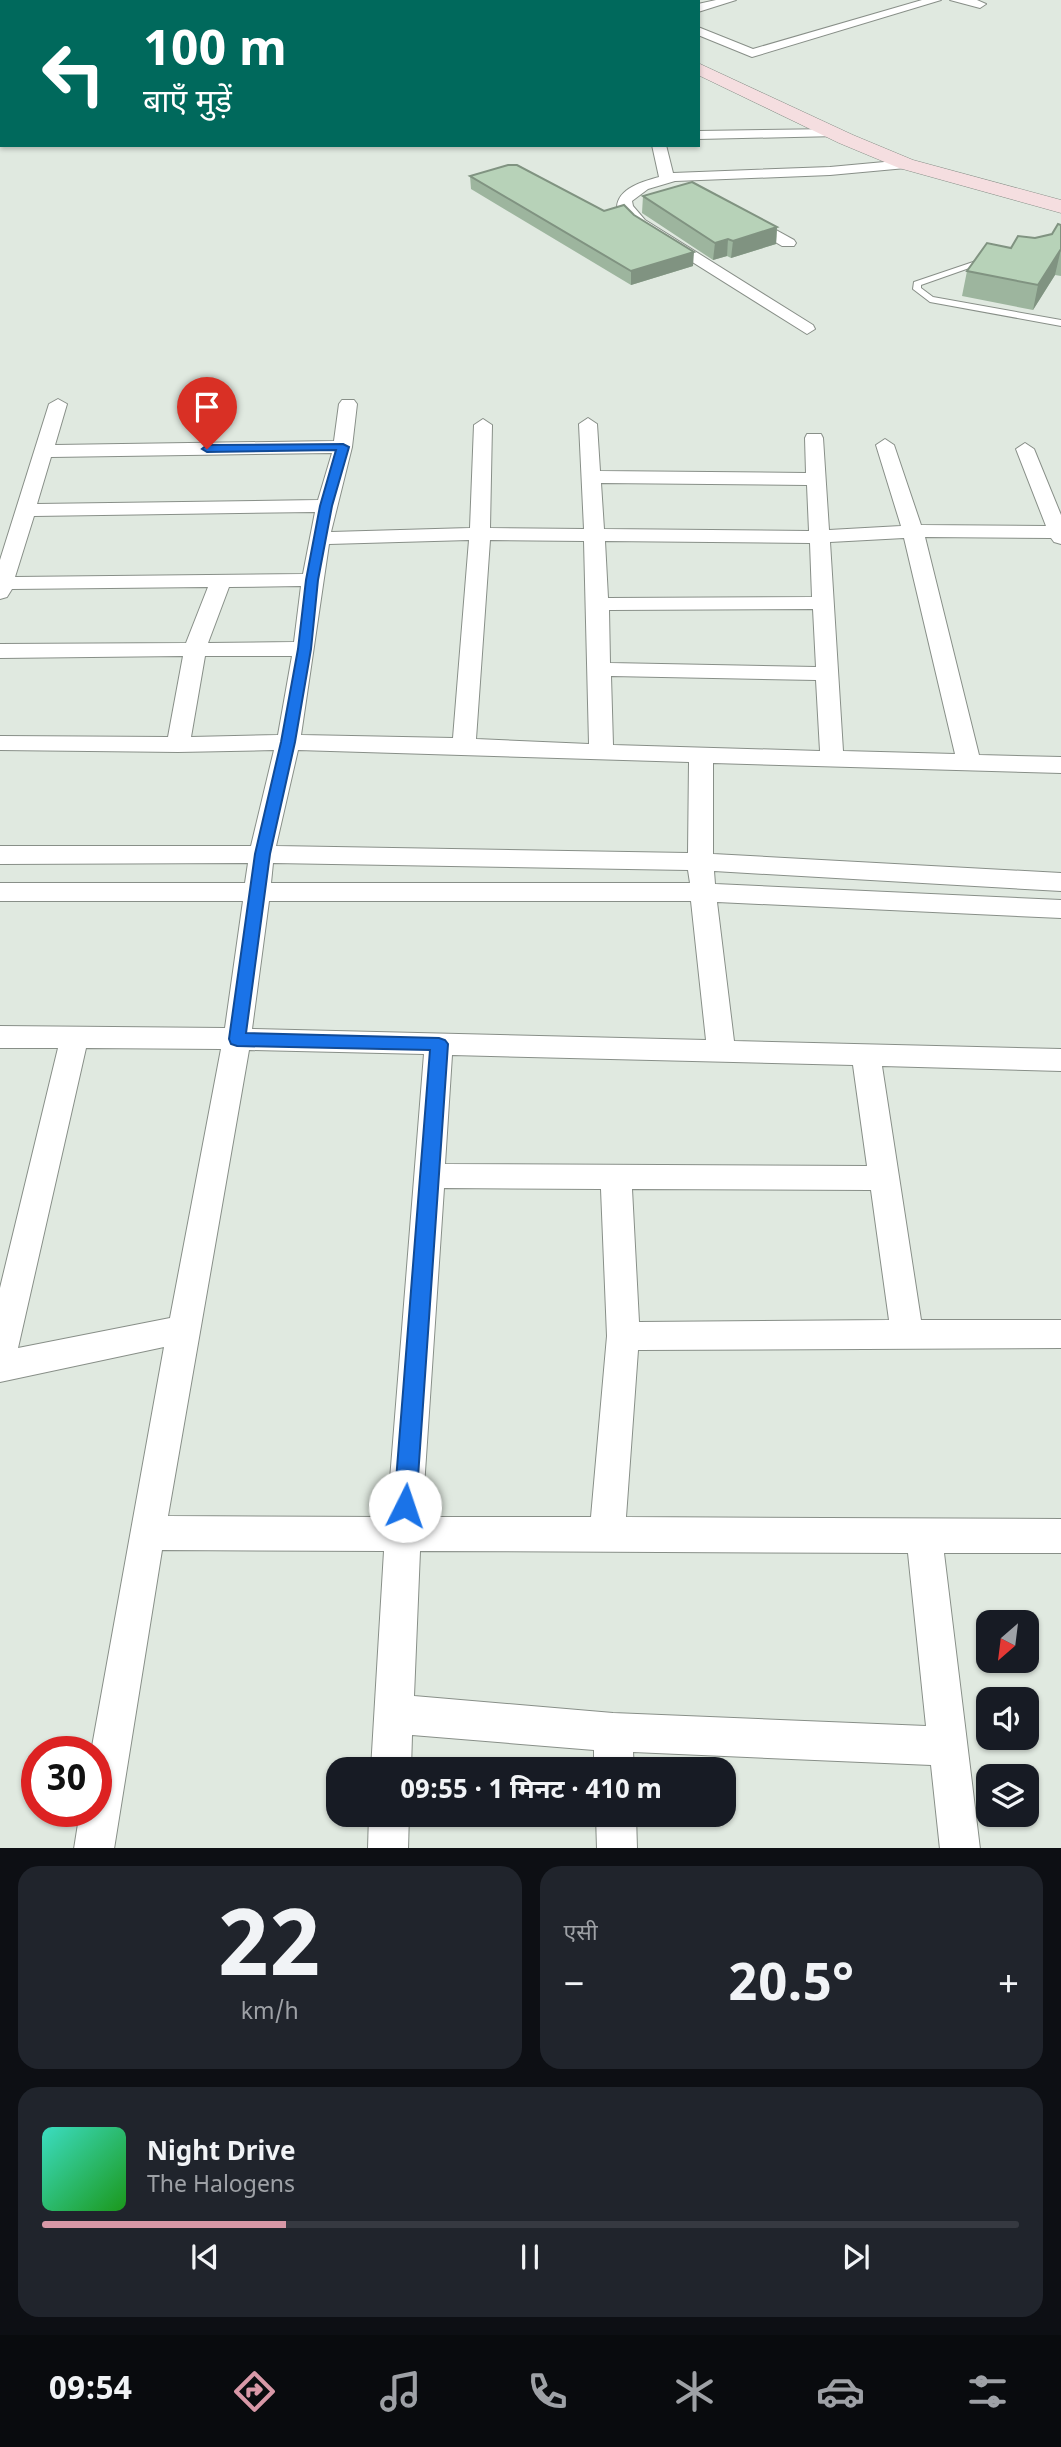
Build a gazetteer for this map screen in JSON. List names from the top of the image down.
{
  "north": "bottom left",
  "page": {
    "turn": ["100 m", "बाएँ मुड़ें"],
    "limit": "30",
    "trip": "09:55 · 1 मिनट · 410 m",
    "tile": [
      ["22", "km/h"],
      "एसी"
    ],
    "heat": ["−", "20.5°", "+"],
    "song": ["Night Drive", "The Halogens"],
    "tabs": "09:54"
  }
}
